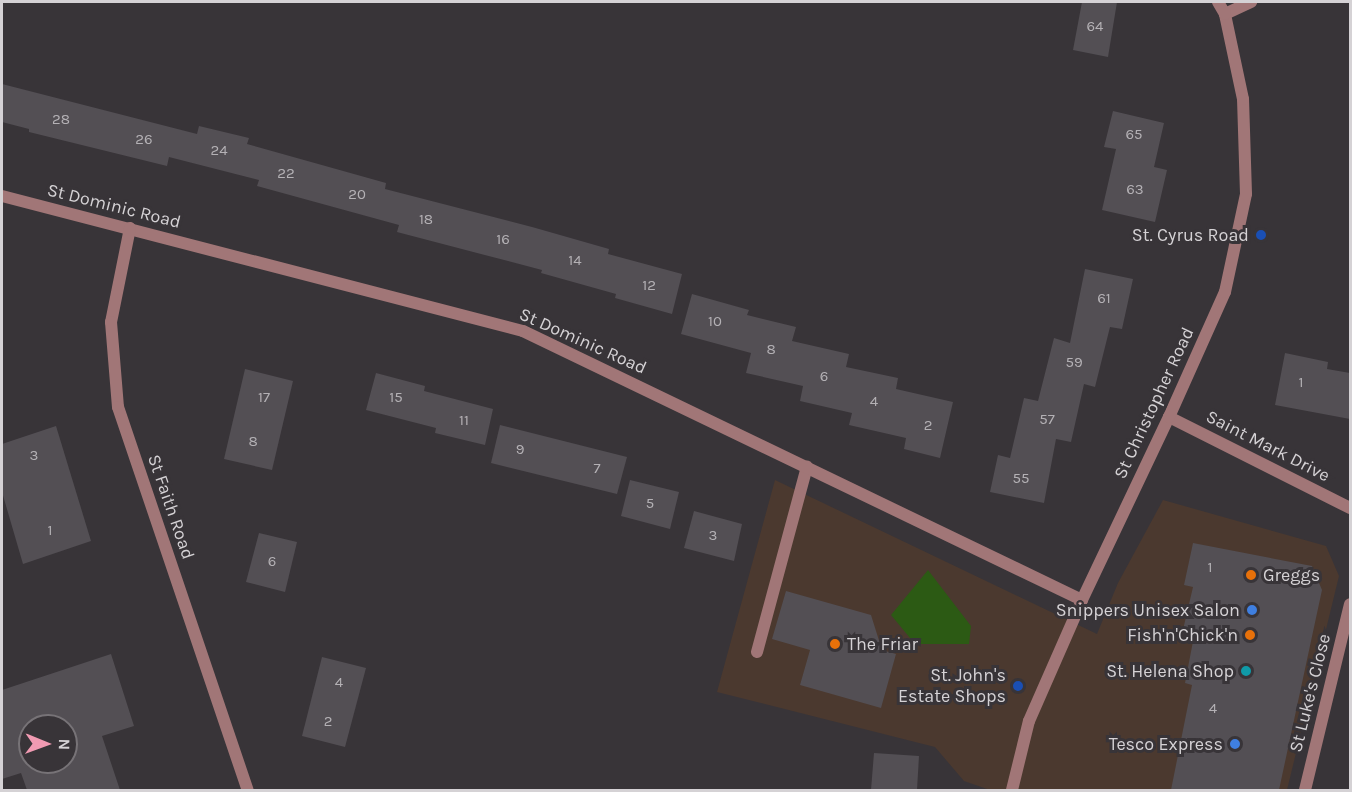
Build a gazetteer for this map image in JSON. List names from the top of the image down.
{
  "streets": {
    "street": [
      "St Dominic Road",
      "St Christopher Road",
      "Saint Mark Drive",
      "St Faith Road",
      "St Luke's Close"
    ]
  },
  "crossings": [
    ["St Dominic Road", "St Christopher Road"],
    ["St Dominic Road", "St Faith Road"],
    ["St Christopher Road", "Saint Mark Drive"]
  ],
  "places": [
    "St. Cyrus Road",
    "Greggs",
    "Snippers Unisex Salon",
    "Fish'n'Chick'n",
    "The Friar",
    "St. Helena Shop",
    "St. John's Estate Shops",
    "Tesco Express"
  ],
  "house_numbers": [
    "64",
    "28",
    "65",
    "26",
    "24",
    "22",
    "63",
    "20",
    "18",
    "16",
    "14",
    "12",
    "61",
    "10",
    "8",
    "59",
    "6",
    "1",
    "17",
    "15",
    "4",
    "57",
    "11",
    "2",
    "8",
    "9",
    "3",
    "7",
    "55",
    "5",
    "1",
    "3",
    "6",
    "1",
    "4",
    "4",
    "2"
  ],
  "north": "right"
}
